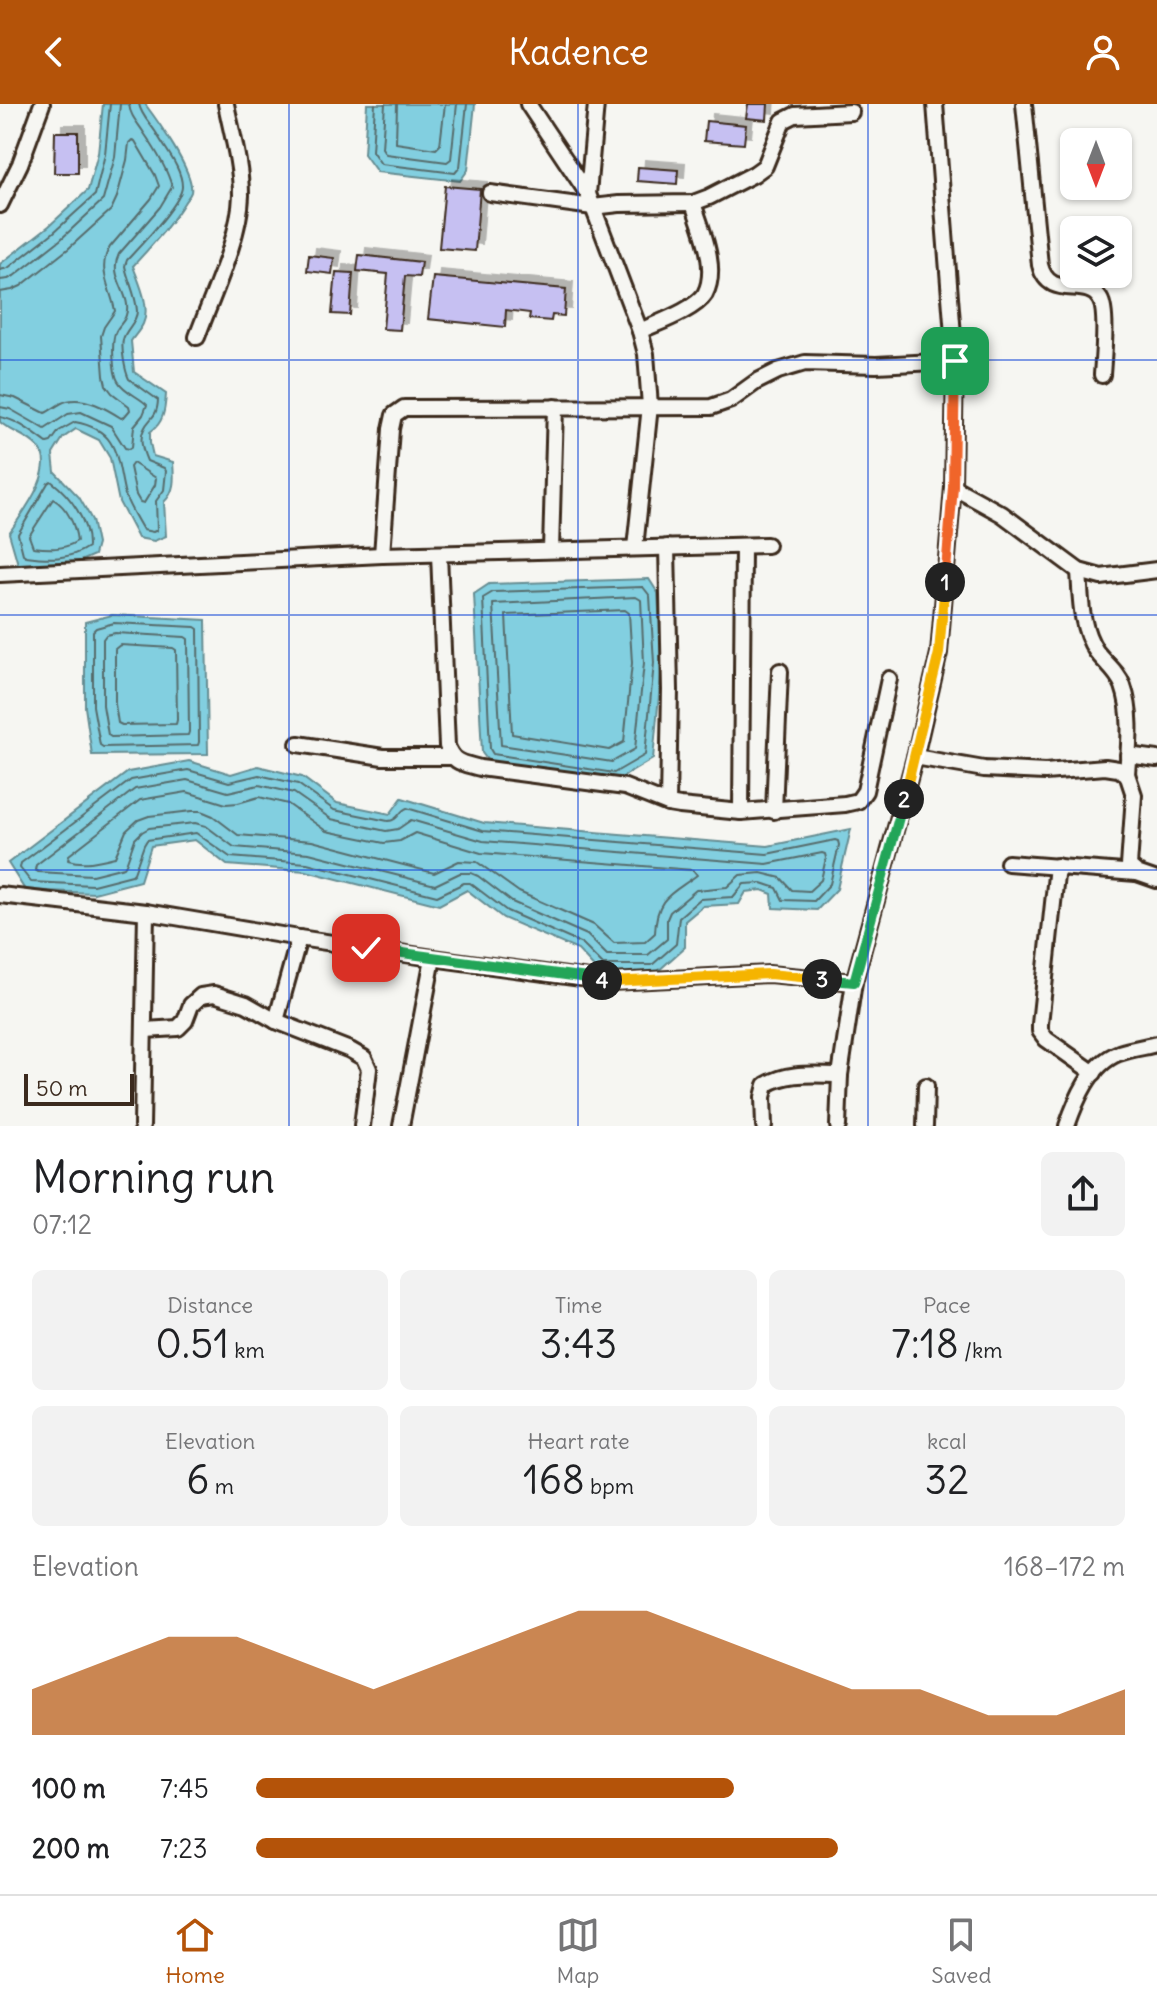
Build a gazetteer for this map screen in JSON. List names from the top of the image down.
{
  "scale_bar": "50 m",
  "north": "bottom",
  "page": {
    "header": "Kadence",
    "pins": [
      "1",
      "2",
      "3",
      "4"
    ],
    "scale": "50 m",
    "heading": ["Morning run", "07:12"],
    "stats": [
      ["Distance", "0.51 km"],
      ["Time", "3:43"],
      ["Pace", "7:18 /km"],
      ["Elevation", "6 m"],
      ["Heart rate", "168 bpm"],
      ["kcal", "32"]
    ],
    "chart": ["Elevation", "168–172 m"],
    "list": [
      {
        "name": "100 m",
        "note": "7:45"
      },
      {
        "name": "200 m",
        "note": "7:23"
      }
    ],
    "tabs": ["Home", "Map", "Saved"]
  }
}
